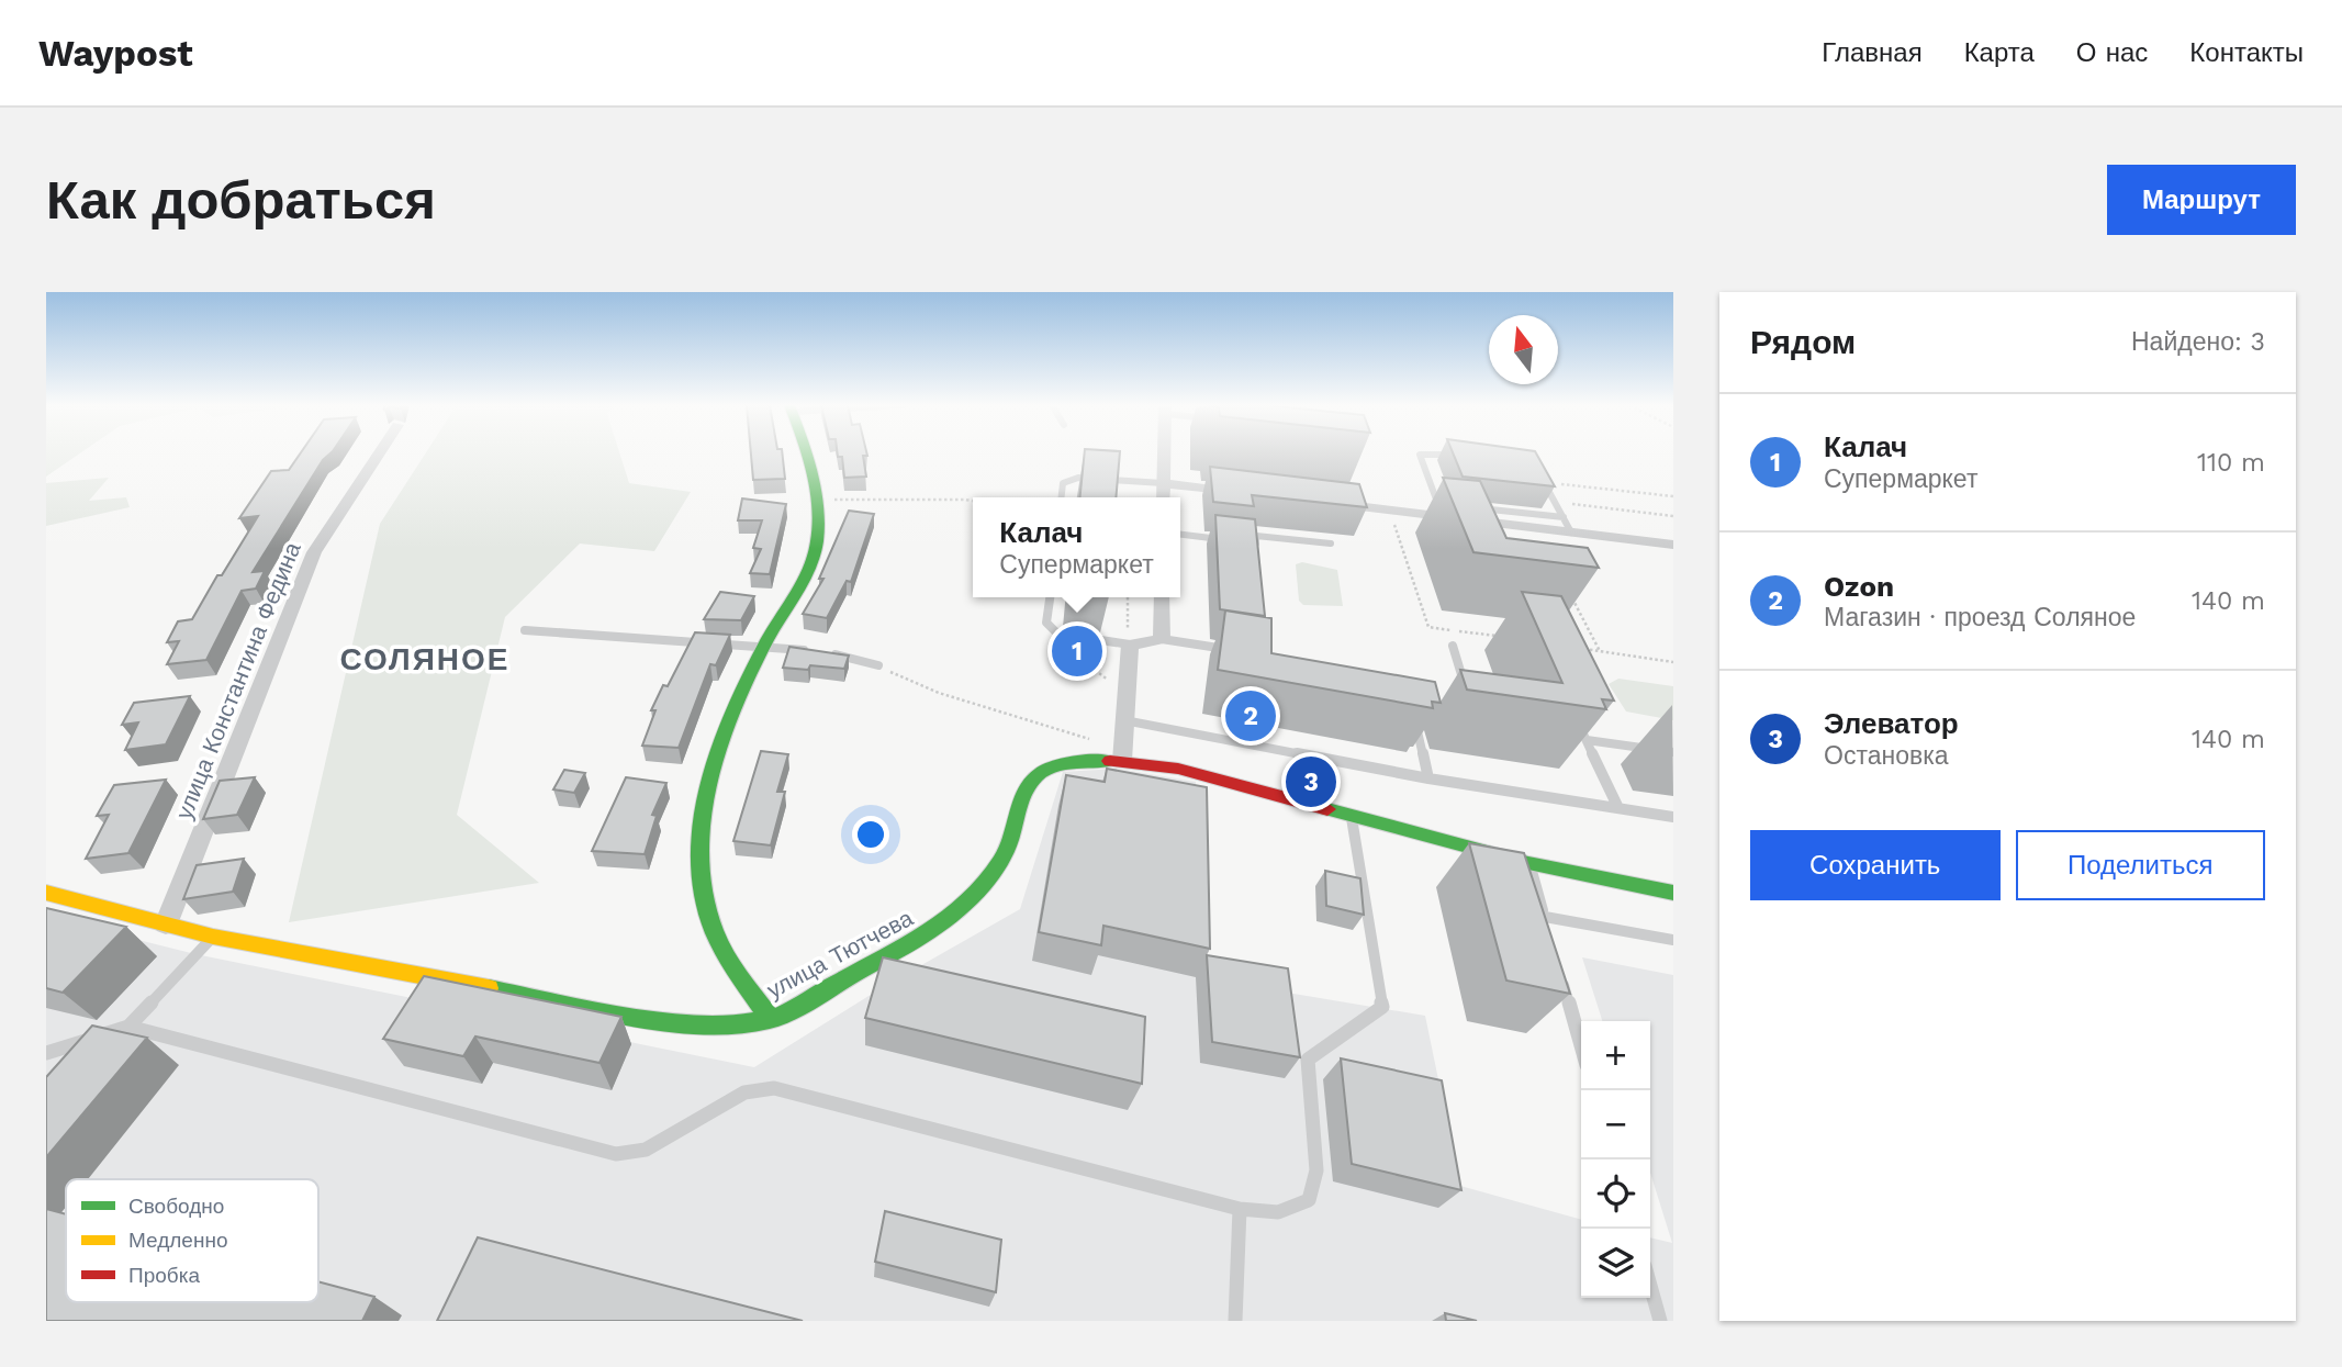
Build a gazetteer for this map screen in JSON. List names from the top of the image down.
{
  "streets": {
    "street": ["улица Константина Федина", "улица Тютчева"]
  },
  "districts": ["СОЛЯНОЕ"],
  "legend": ["Свободно", "Медленно", "Пробка"],
  "north": "top",
  "page": {
    "header": "Waypost",
    "nav": [
      "Главная",
      "Карта",
      "О нас",
      "Контакты"
    ],
    "buttons": [
      "Маршрут",
      ["Сохранить", "Поделиться"]
    ],
    "title": "Как добраться",
    "heading": ["Рядом", "Найдено: 3"],
    "list": [
      {
        "mark": "1",
        "name": "Калач",
        "note": "Супермаркет",
        "value": "110 m"
      },
      {
        "mark": "2",
        "name": "Ozon",
        "note": "Магазин · проезд Соляное",
        "value": "140 m"
      },
      {
        "mark": "3",
        "name": "Элеватор",
        "note": "Остановка",
        "value": "140 m"
      }
    ],
    "popup": ["Калач", "Супермаркет"],
    "pins": ["1", "2", "3"],
    "map_buttons": ["+", "−"]
  }
}
